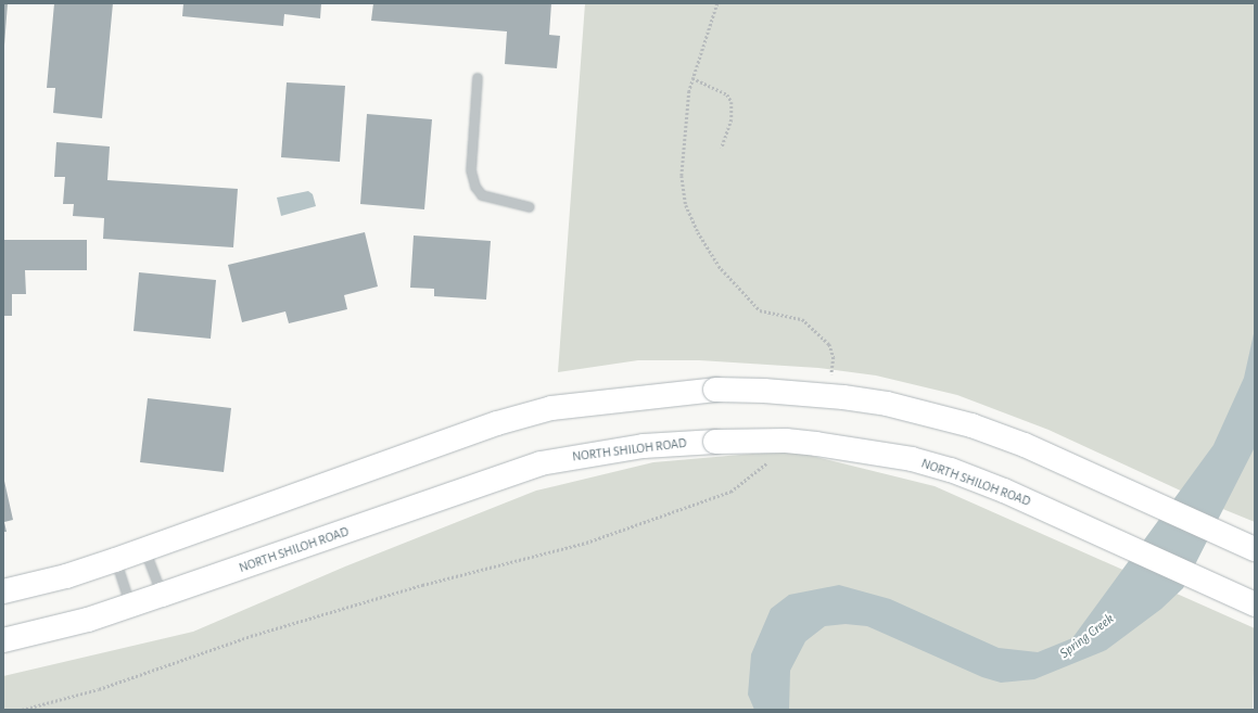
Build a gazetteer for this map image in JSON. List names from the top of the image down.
{
  "streets": {
    "main road": ["NORTH SHILOH ROAD"]
  },
  "water": ["Spring Creek"]
}
